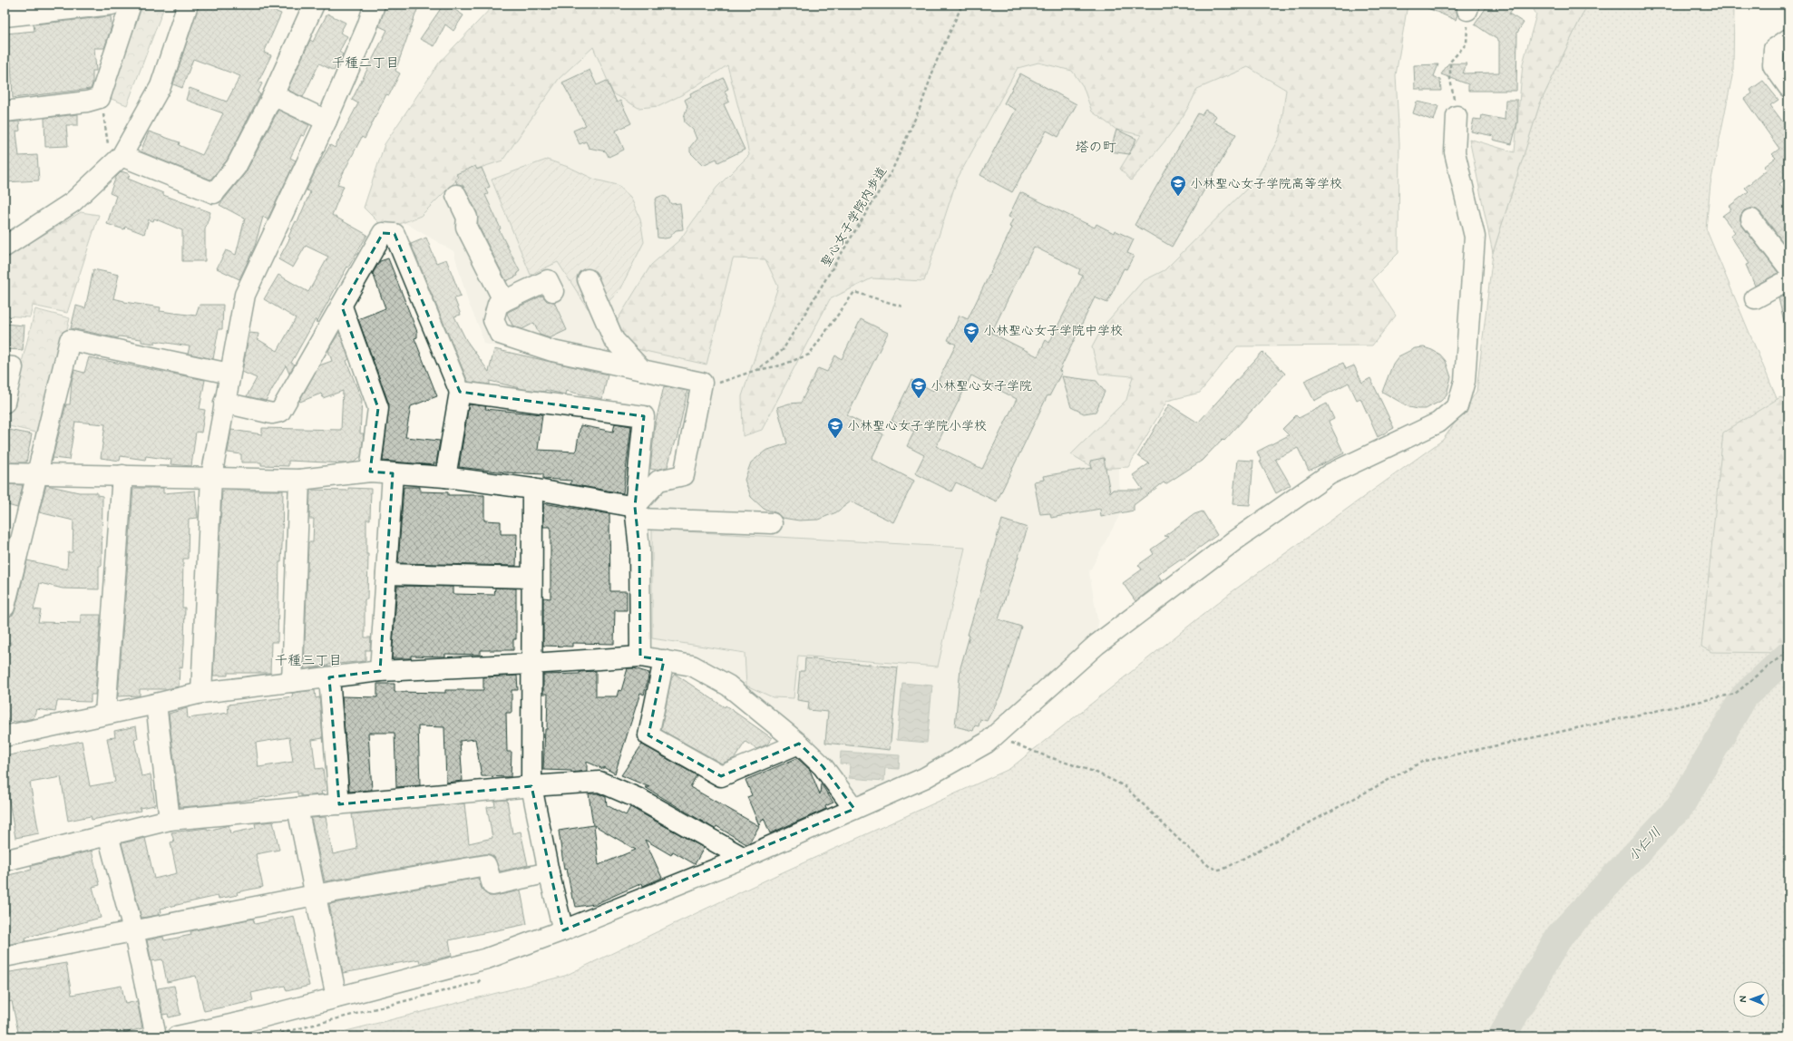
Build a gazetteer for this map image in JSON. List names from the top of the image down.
{
  "streets": {
    "path": ["聖心女子学院内歩道"]
  },
  "districts": ["千種二丁目", "塔の町", "千種三丁目"],
  "water": ["小仁川"],
  "places": {
    "school or university": [
      "小林聖心女子学院高等学校",
      "小林聖心女子学院中学校",
      "小林聖心女子学院",
      "小林聖心女子学院小学校"
    ]
  },
  "north": "left"
}
